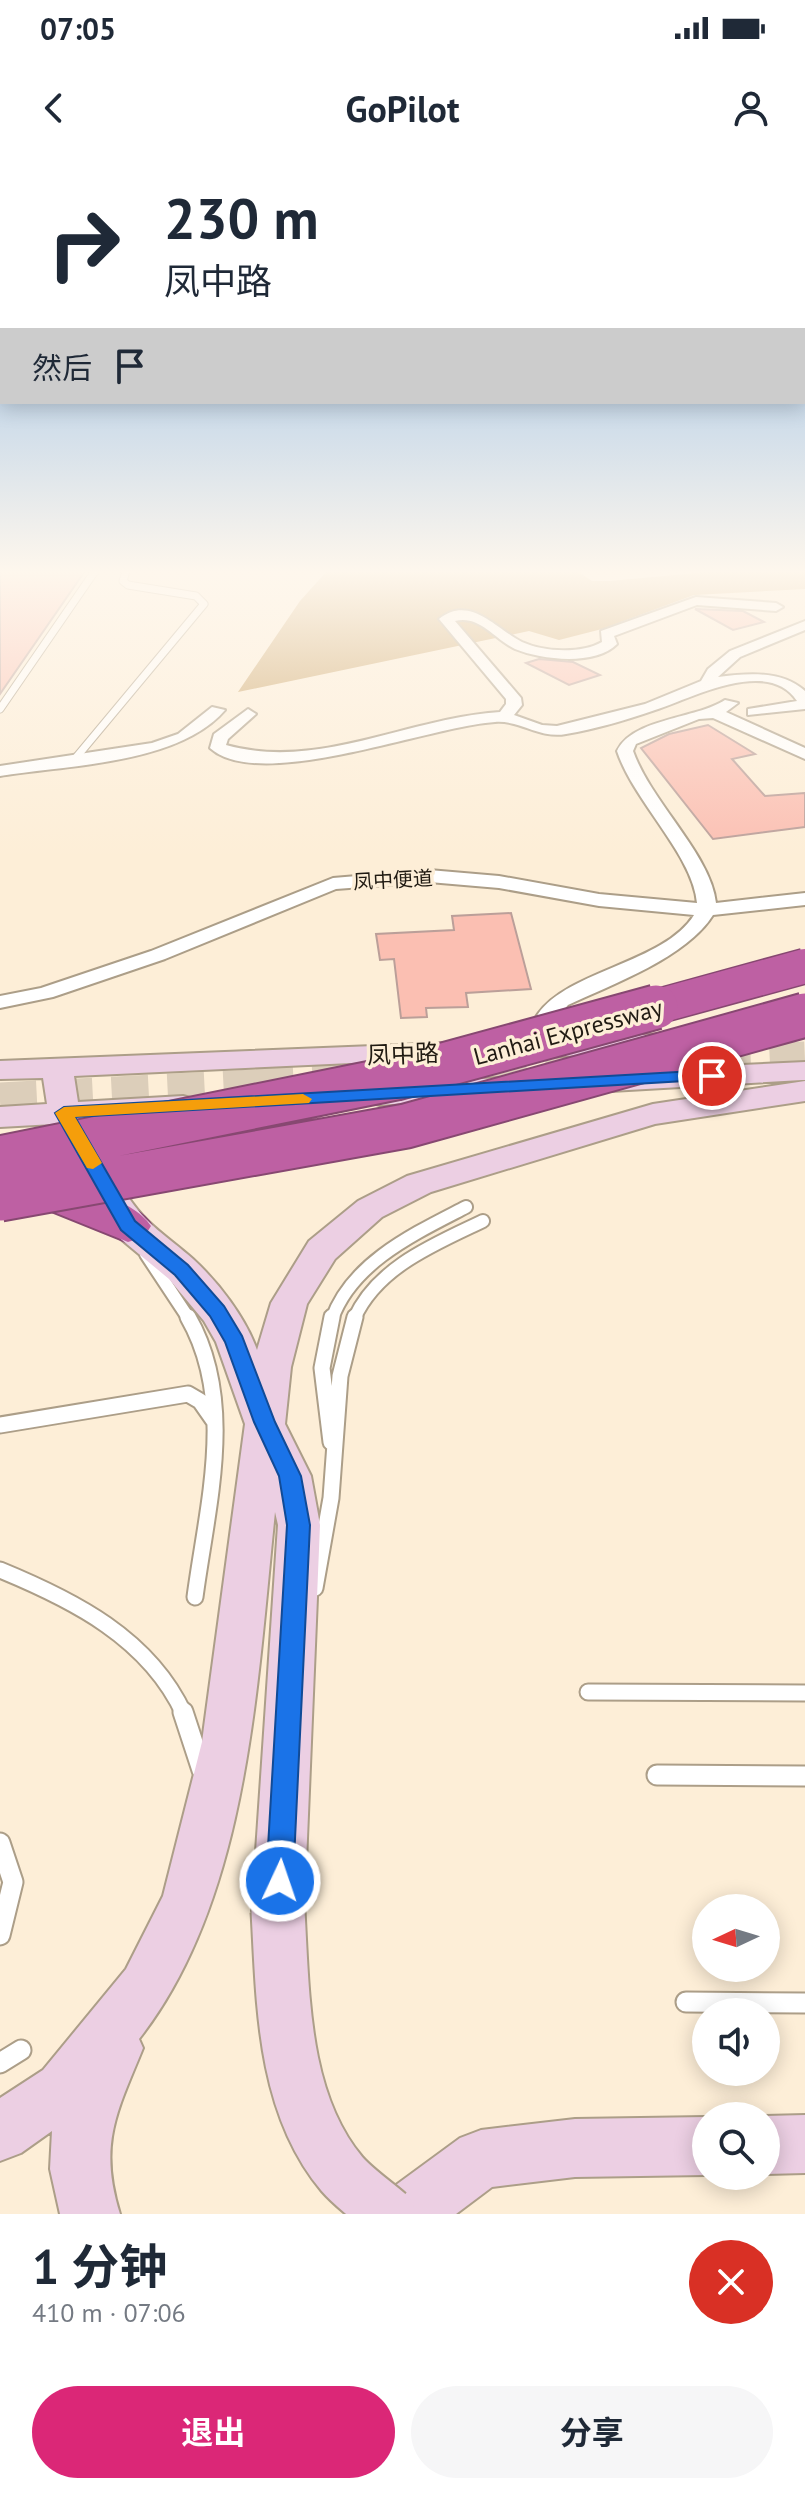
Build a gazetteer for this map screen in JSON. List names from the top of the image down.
{
  "streets": {
    "highway": ["Lanhai Expressway"],
    "main road": ["凤中路"],
    "street": ["凤中便道"]
  },
  "north": "left",
  "page": {
    "status": "07:05",
    "header": "GoPilot",
    "turn": ["230 m", "凤中路"],
    "then": "然后",
    "heading": ["1 分钟", "410 m · 07:06"],
    "buttons": ["退出", "分享"]
  }
}
